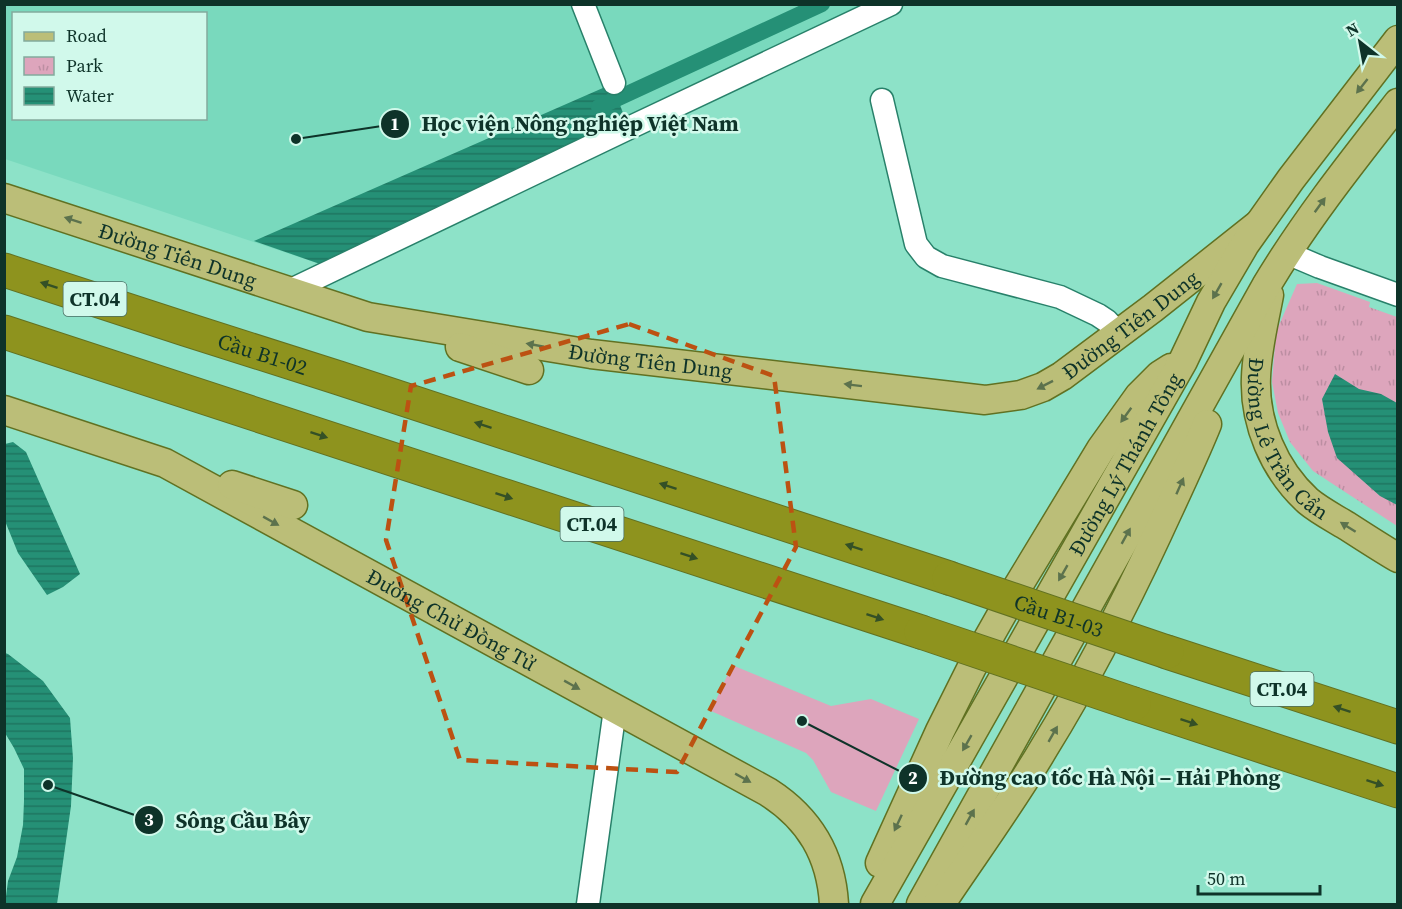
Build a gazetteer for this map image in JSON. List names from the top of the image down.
{
  "streets": {
    "highway": ["CT.04", "Cầu B1-02", "Cầu B1-03"],
    "main road": [
      "Đường Tiên Dung",
      "Đường Lê Trần Cẩn",
      "Đường Lý Thánh Tông",
      "Đường Chử Đồng Tử"
    ]
  },
  "crossings": [
    ["Đường Tiên Dung", "Đường Lý Thánh Tông"],
    ["Cầu B1-02", "Cầu B1-03"],
    ["Đường Lê Trần Cẩn", "Đường Lý Thánh Tông"]
  ],
  "one_way": ["Đường Tiên Dung", "Đường Lê Trần Cẩn"],
  "places": ["Học viện Nông nghiệp Việt Nam", "Đường cao tốc Hà Nội – Hải Phòng", "Sông Cầu Bây"],
  "legend": ["Road", "Park", "Water"],
  "scale_bar": "50 m",
  "north": "top left"
}
